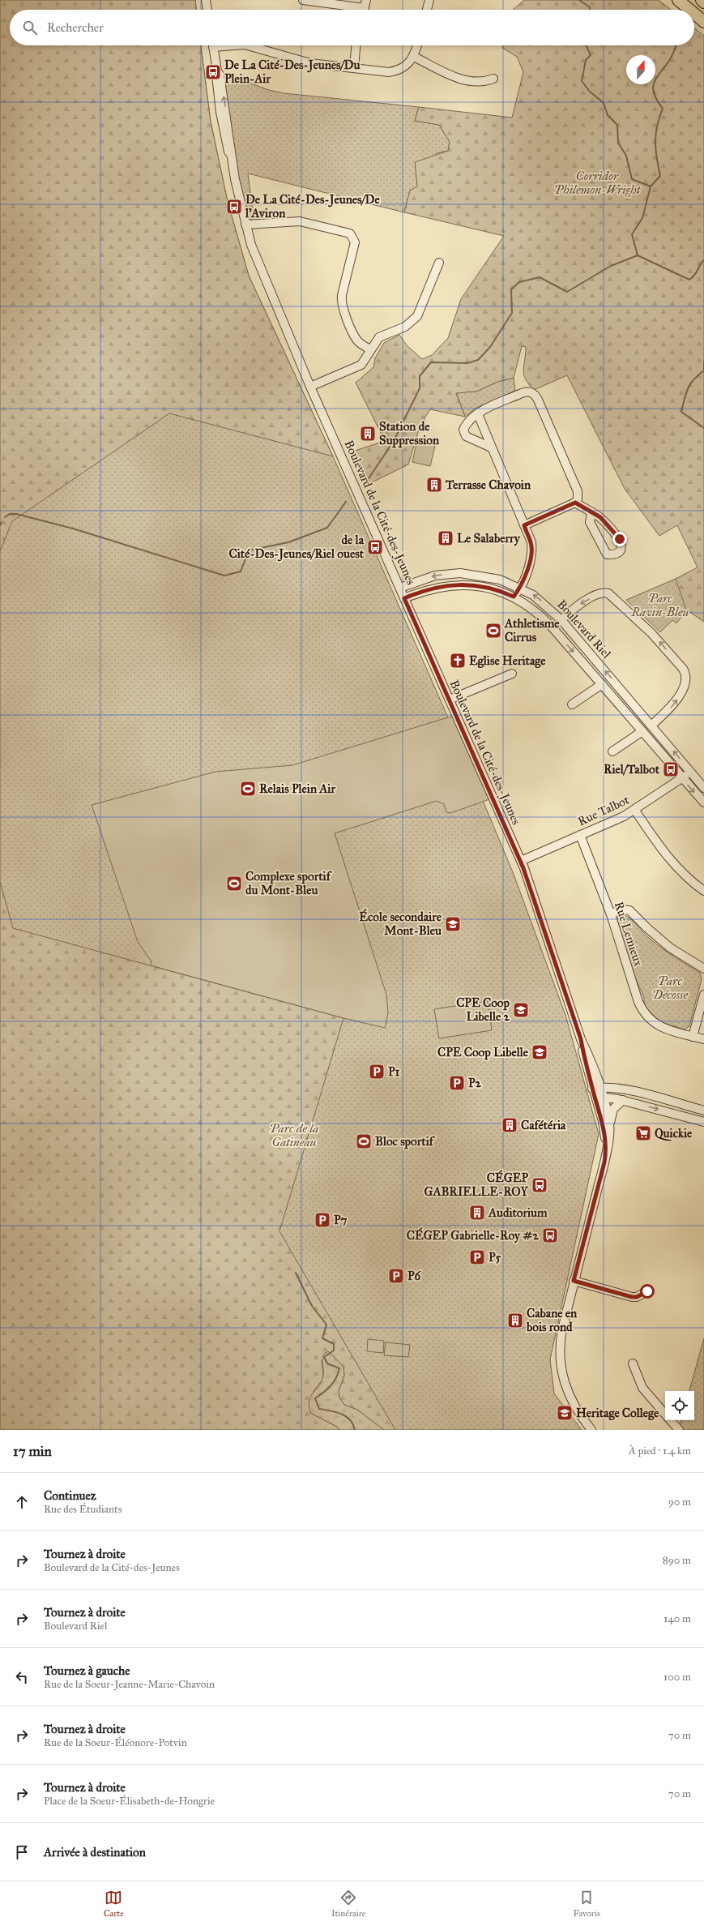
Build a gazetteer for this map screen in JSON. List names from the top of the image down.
{
  "streets": {
    "street": [
      "Boulevard de la Cité-des-Jeunes",
      "Boulevard Riel",
      "Rue Talbot",
      "Rue Lemieux"
    ]
  },
  "crossings": [
    ["Boulevard de la Cité-des-Jeunes", "Boulevard Riel"],
    ["Boulevard de la Cité-des-Jeunes", "Rue Talbot"],
    ["Boulevard Riel", "Rue Talbot"],
    ["Rue Talbot", "Rue Lemieux"]
  ],
  "parks": [
    "Corridor Philemon-Wright",
    "Parc Ravin-Bleu",
    "Parc Décosse",
    "Parc de la Gatineau"
  ],
  "places": {
    "bus stop": [
      "De La Cité-Des-Jeunes/Du Plein-Air",
      "De La Cité-Des-Jeunes/De l'Aviron",
      "de la Cité-Des-Jeunes/Riel ouest",
      "Riel/Talbot",
      "CÉGEP GABRIELLE-ROY",
      "CÉGEP Gabrielle-Roy #2"
    ],
    "building": [
      "Station de Suppression",
      "Terrasse Chavoin",
      "Le Salaberry",
      "Cafétéria",
      "Auditorium",
      "Cabane en bois rond"
    ],
    "sports": [
      "Athletisme Cirrus",
      "Relais Plein Air",
      "Complexe sportif du Mont-Bleu",
      "Bloc sportif"
    ],
    "church": ["Eglise Heritage"],
    "school or university": [
      "École secondaire Mont-Bleu",
      "CPE Coop Libelle 2",
      "CPE Coop Libelle",
      "Heritage College"
    ],
    "parking": [
      "P1",
      "P2",
      "P7",
      "P5",
      "P6"
    ],
    "supermarket": ["Quickie"]
  },
  "north": "top",
  "page": {
    "search": "Rechercher",
    "heading": ["17 min", "À pied · 1.4 km"],
    "list": [
      ["Continuez", "Rue des Étudiants", "90 m"],
      ["Tournez à droite", "Boulevard de la Cité-des-Jeunes", "890 m"],
      ["Tournez à droite", "Boulevard Riel", "140 m"],
      ["Tournez à gauche", "Rue de la Soeur-Jeanne-Marie-Chavoin", "100 m"],
      ["Tournez à droite", "Rue de la Soeur-Éléonore-Potvin", "70 m"],
      ["Tournez à droite", "Place de la Soeur-Élisabeth-de-Hongrie", "70 m"],
      "Arrivée à destination"
    ],
    "nav": ["Carte", "Itinéraire", "Favoris"]
  }
}
